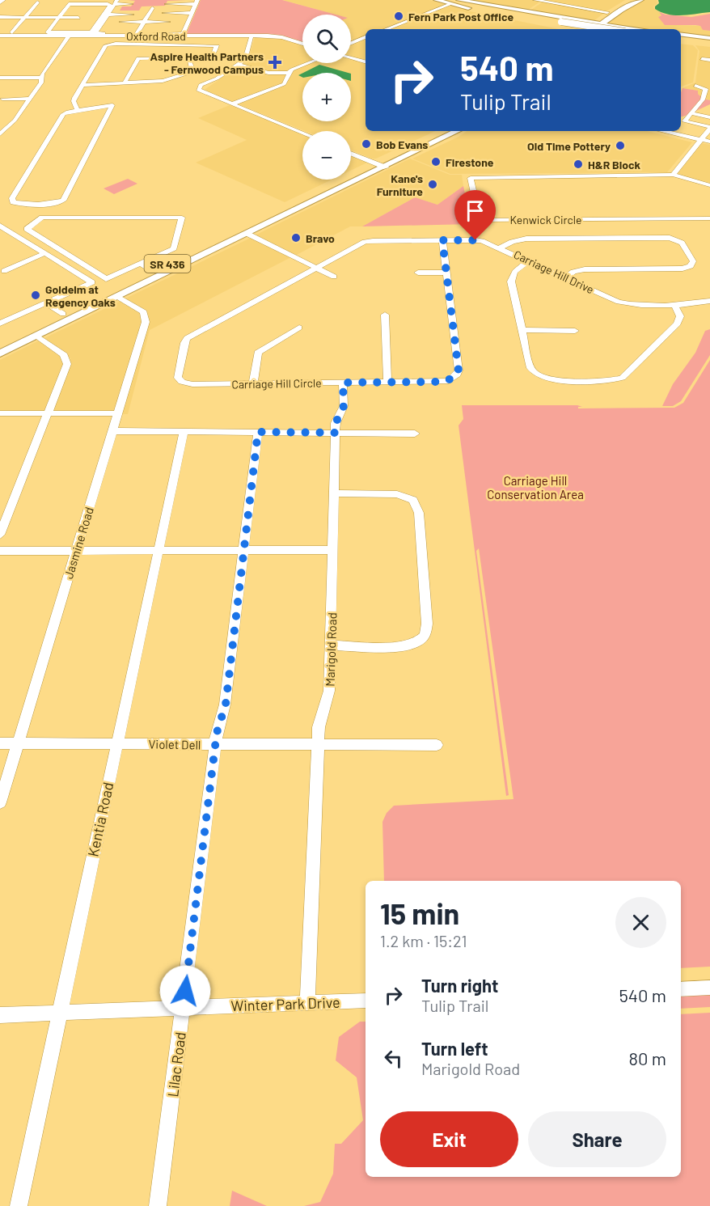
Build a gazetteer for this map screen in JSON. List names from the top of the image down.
{
  "streets": {
    "main road": ["SR 436"],
    "street": [
      "Oxford Road",
      "Kenwick Circle",
      "Carriage Hill Drive",
      "Carriage Hill Circle",
      "Jasmine Road",
      "Marigold Road",
      "Violet Dell",
      "Kentia Road",
      "Winter Park Drive",
      "Lilac Road"
    ]
  },
  "crossings": [
    ["SR 436", "Jasmine Road"],
    ["Carriage Hill Drive", "Carriage Hill Circle"],
    ["Carriage Hill Circle", "Marigold Road"],
    ["Jasmine Road", "Violet Dell"],
    ["Marigold Road", "Violet Dell"],
    ["Marigold Road", "Winter Park Drive"],
    ["Violet Dell", "Kentia Road"],
    ["Violet Dell", "Lilac Road"],
    ["Kentia Road", "Winter Park Drive"],
    ["Winter Park Drive", "Lilac Road"]
  ],
  "parks": ["Carriage Hill Conservation Area"],
  "places": {
    "other": [
      "Fern Park Post Office",
      "Bob Evans",
      "Old Time Pottery",
      "Firestone",
      "H&R Block",
      "Kane's Furniture",
      "Bravo",
      "Goldelm at Regency Oaks"
    ],
    "health": ["Aspire Health Partners - Fernwood Campus"]
  },
  "page": {
    "map_buttons": ["+", "−"],
    "turn": ["540 m", "Tulip Trail"],
    "heading": ["15 min", "1.2 km · 15:21"],
    "list": [
      {
        "name": "Turn right",
        "note": "Tulip Trail",
        "value": "540 m"
      },
      {
        "name": "Turn left",
        "note": "Marigold Road",
        "value": "80 m"
      }
    ],
    "buttons": ["Exit", "Share"]
  }
}
